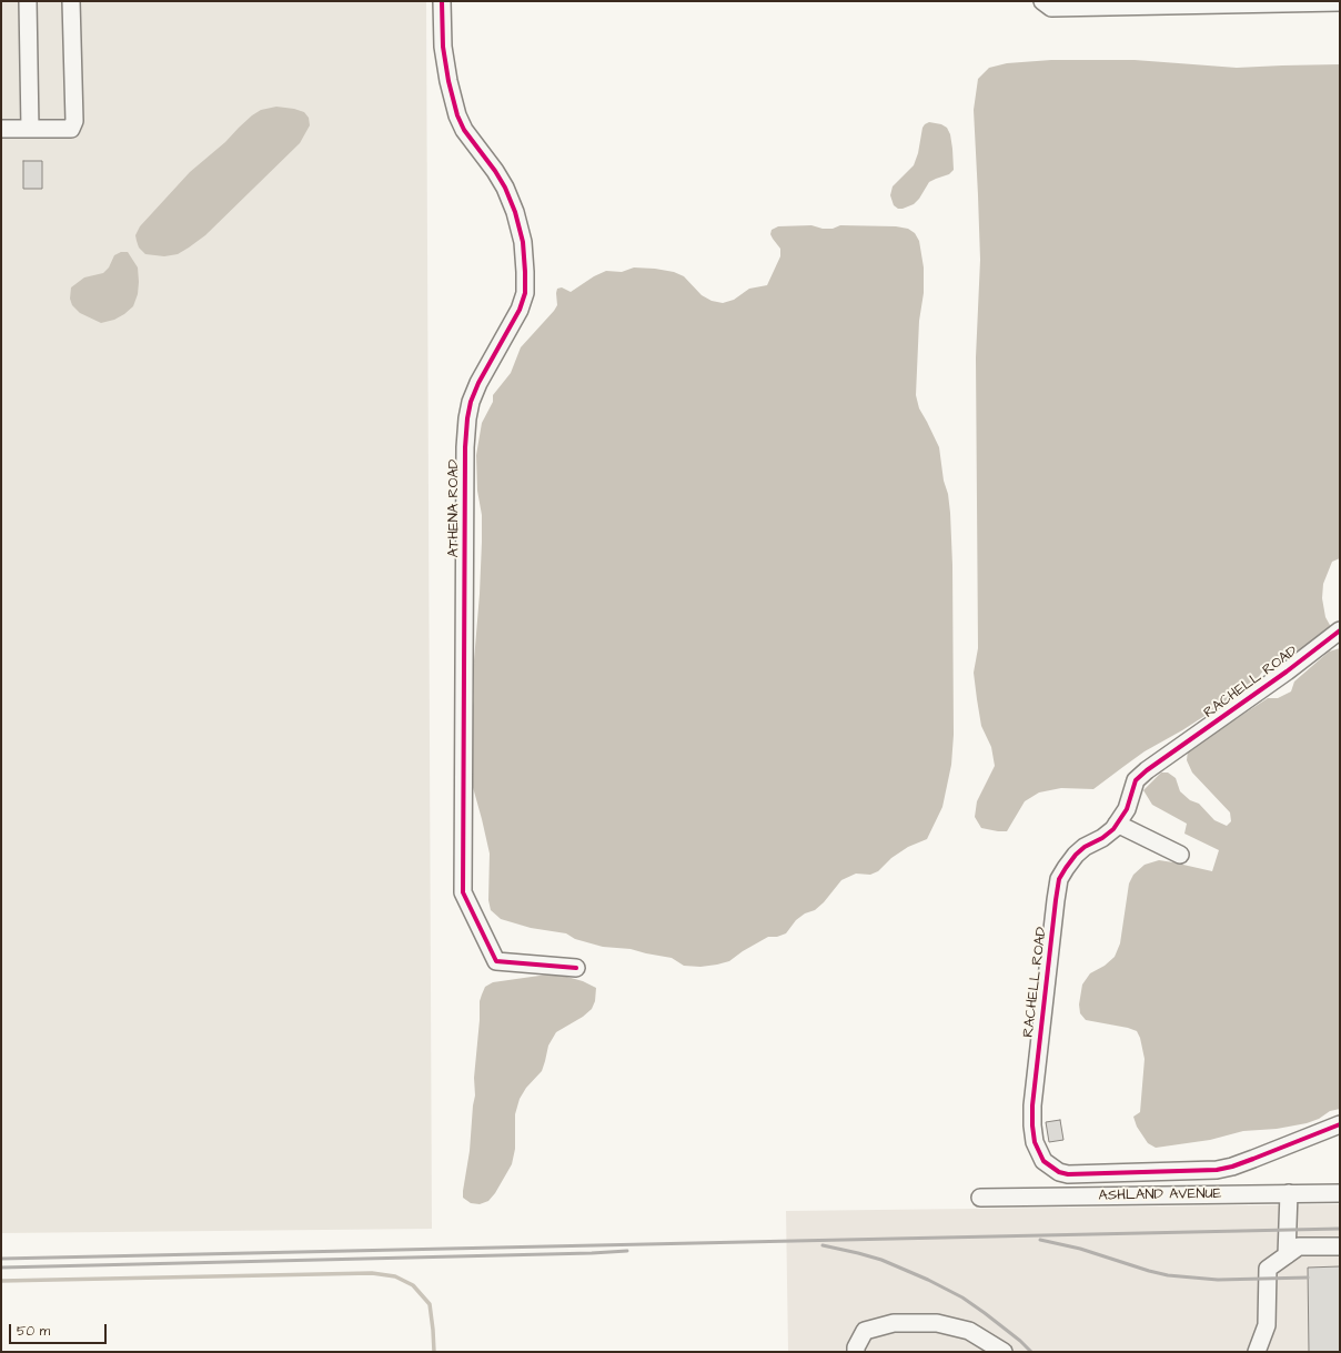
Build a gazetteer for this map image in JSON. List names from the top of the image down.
{
  "streets": {
    "street": ["ATHENA ROAD", "RACHELL ROAD", "ASHLAND AVENUE"]
  },
  "scale_bar": "50 m"
}
